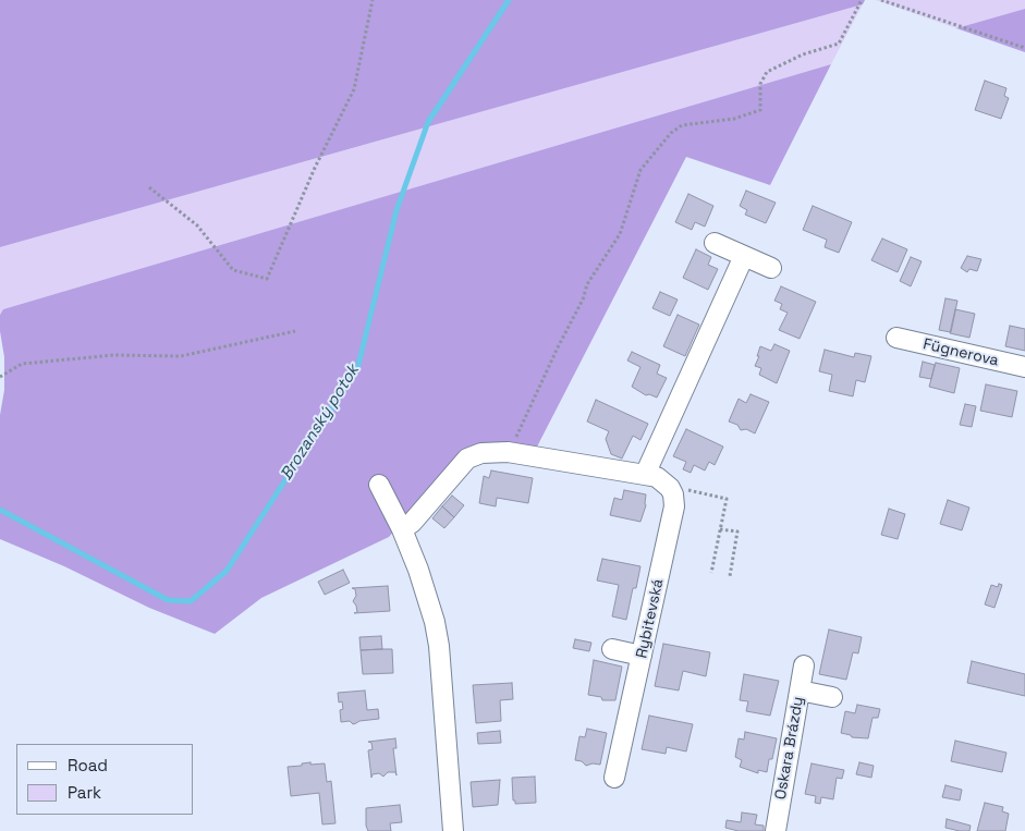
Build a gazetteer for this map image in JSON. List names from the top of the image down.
{
  "streets": {
    "street": ["Fügnerova", "Rybitevská", "Oskara Brázdy"]
  },
  "water": ["Brozanský potok"],
  "legend": ["Road", "Park"]
}
